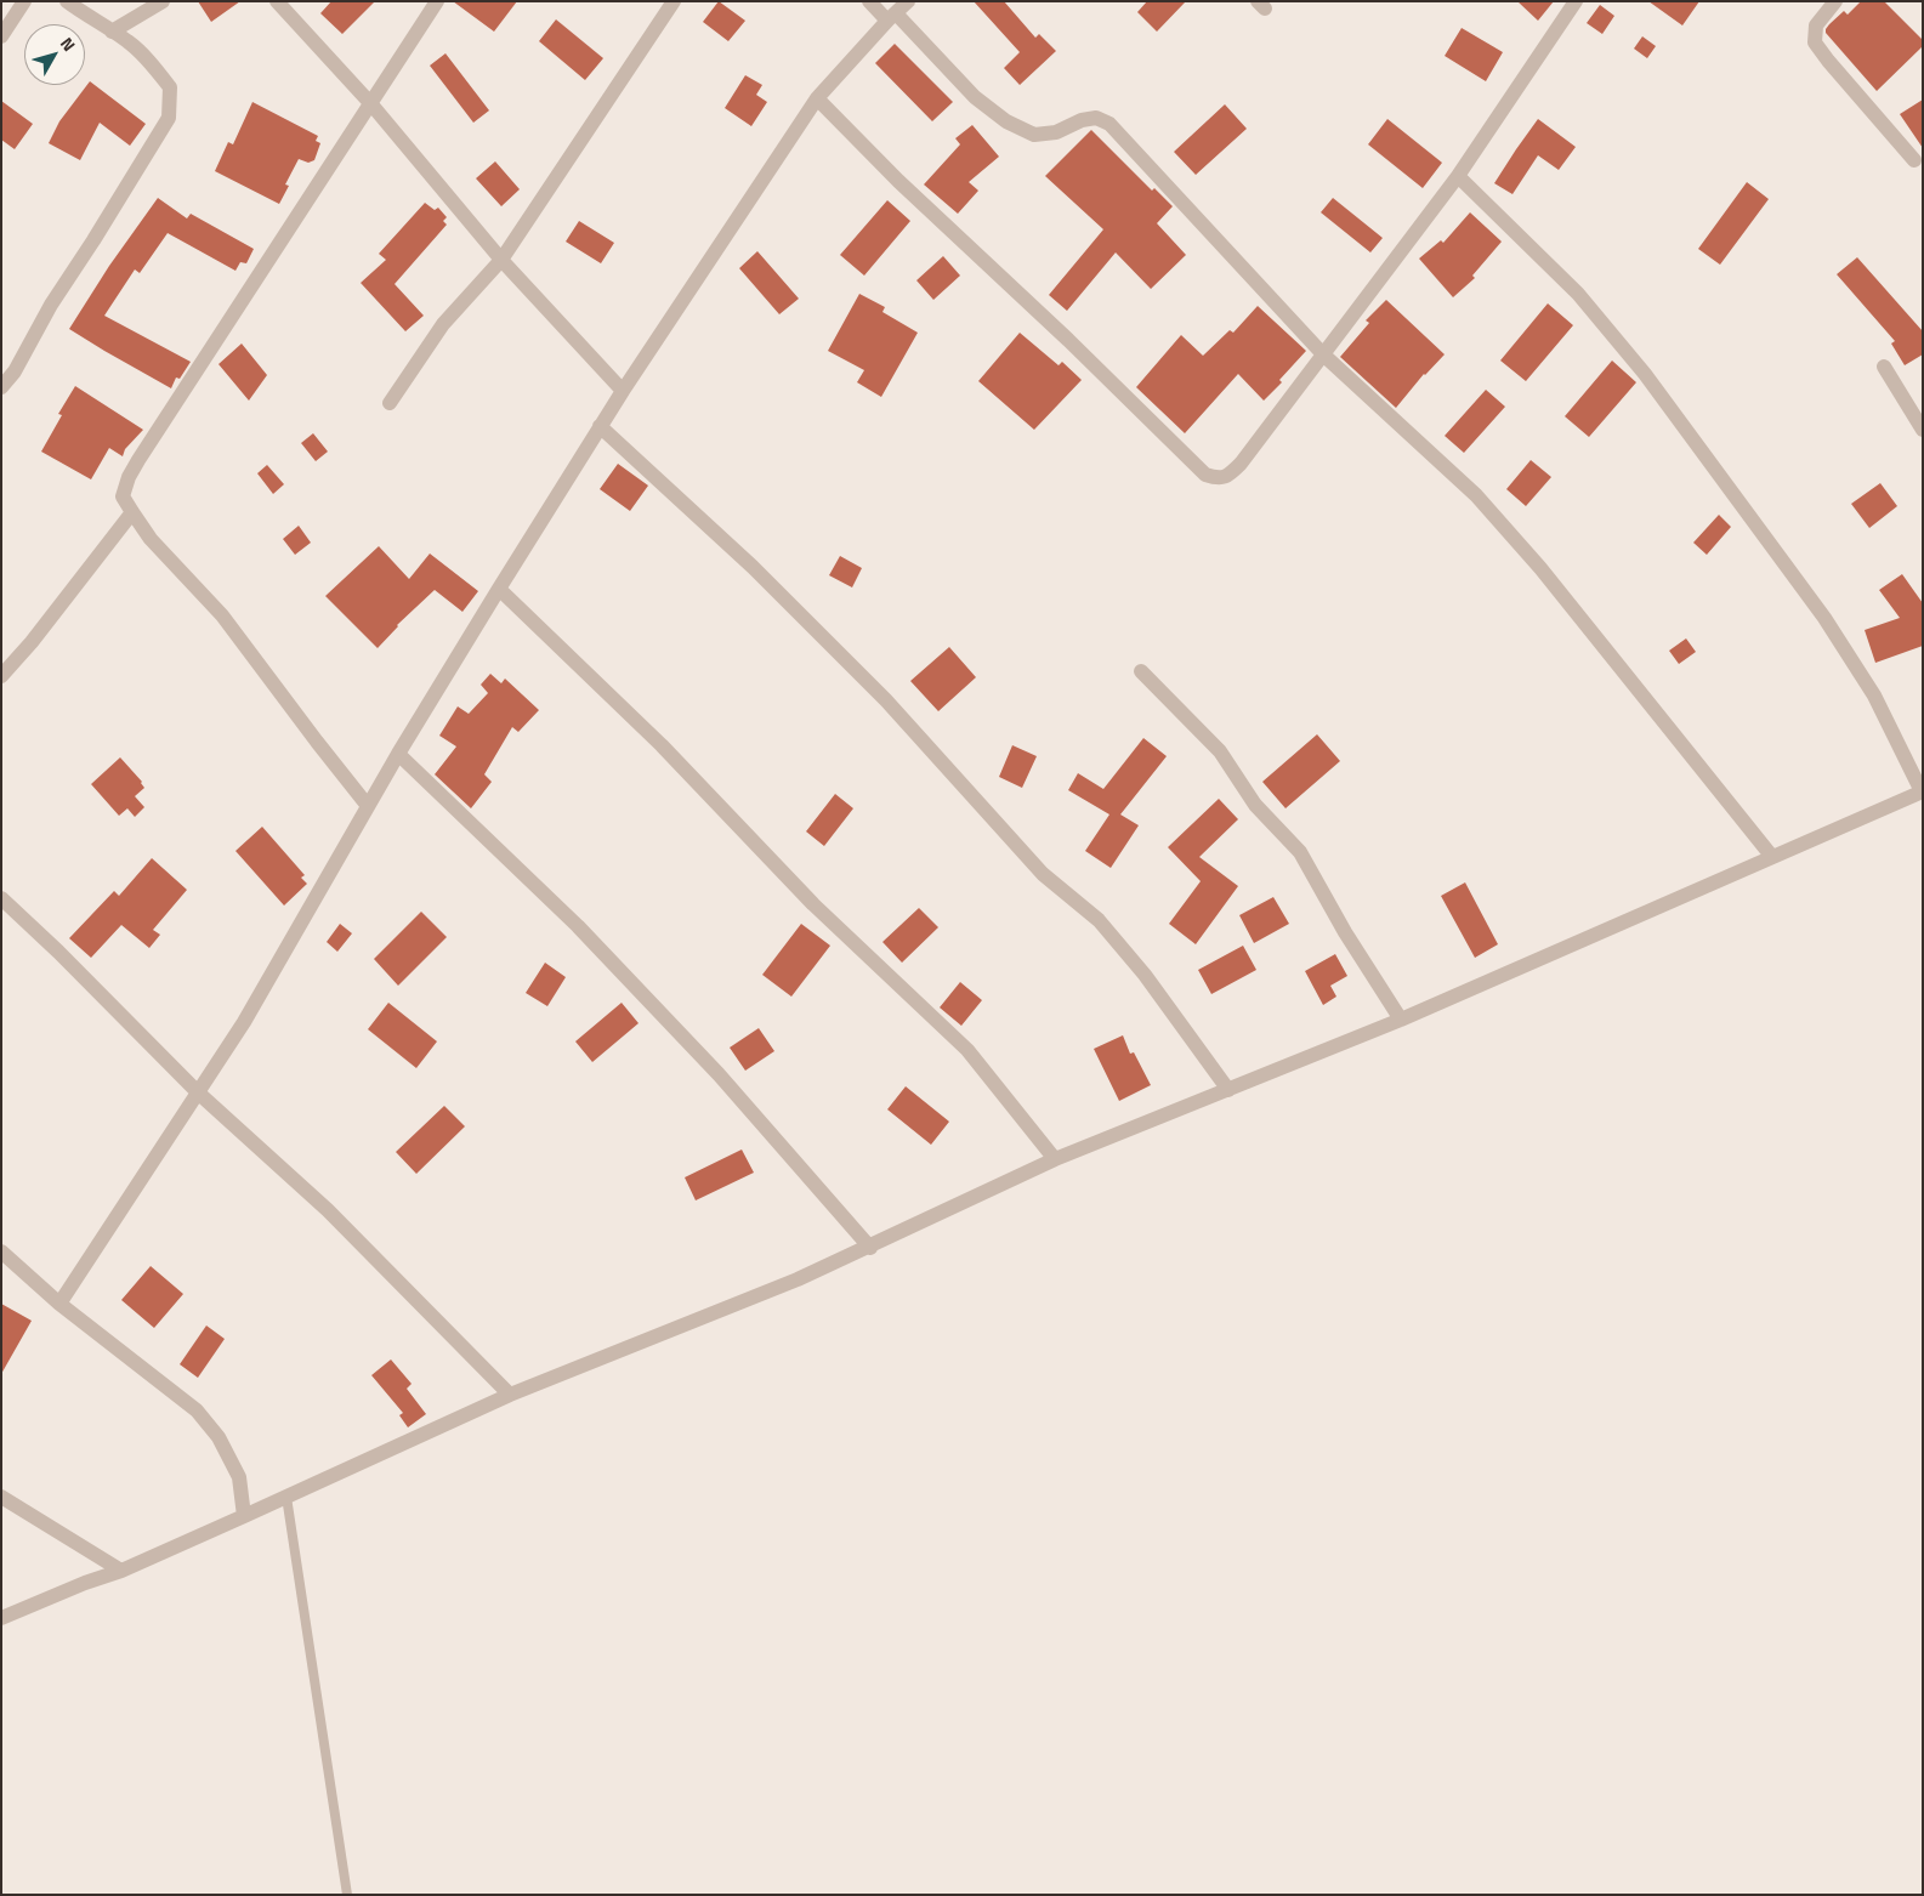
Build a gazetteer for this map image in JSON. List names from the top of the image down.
{
  "north": "top right"
}
